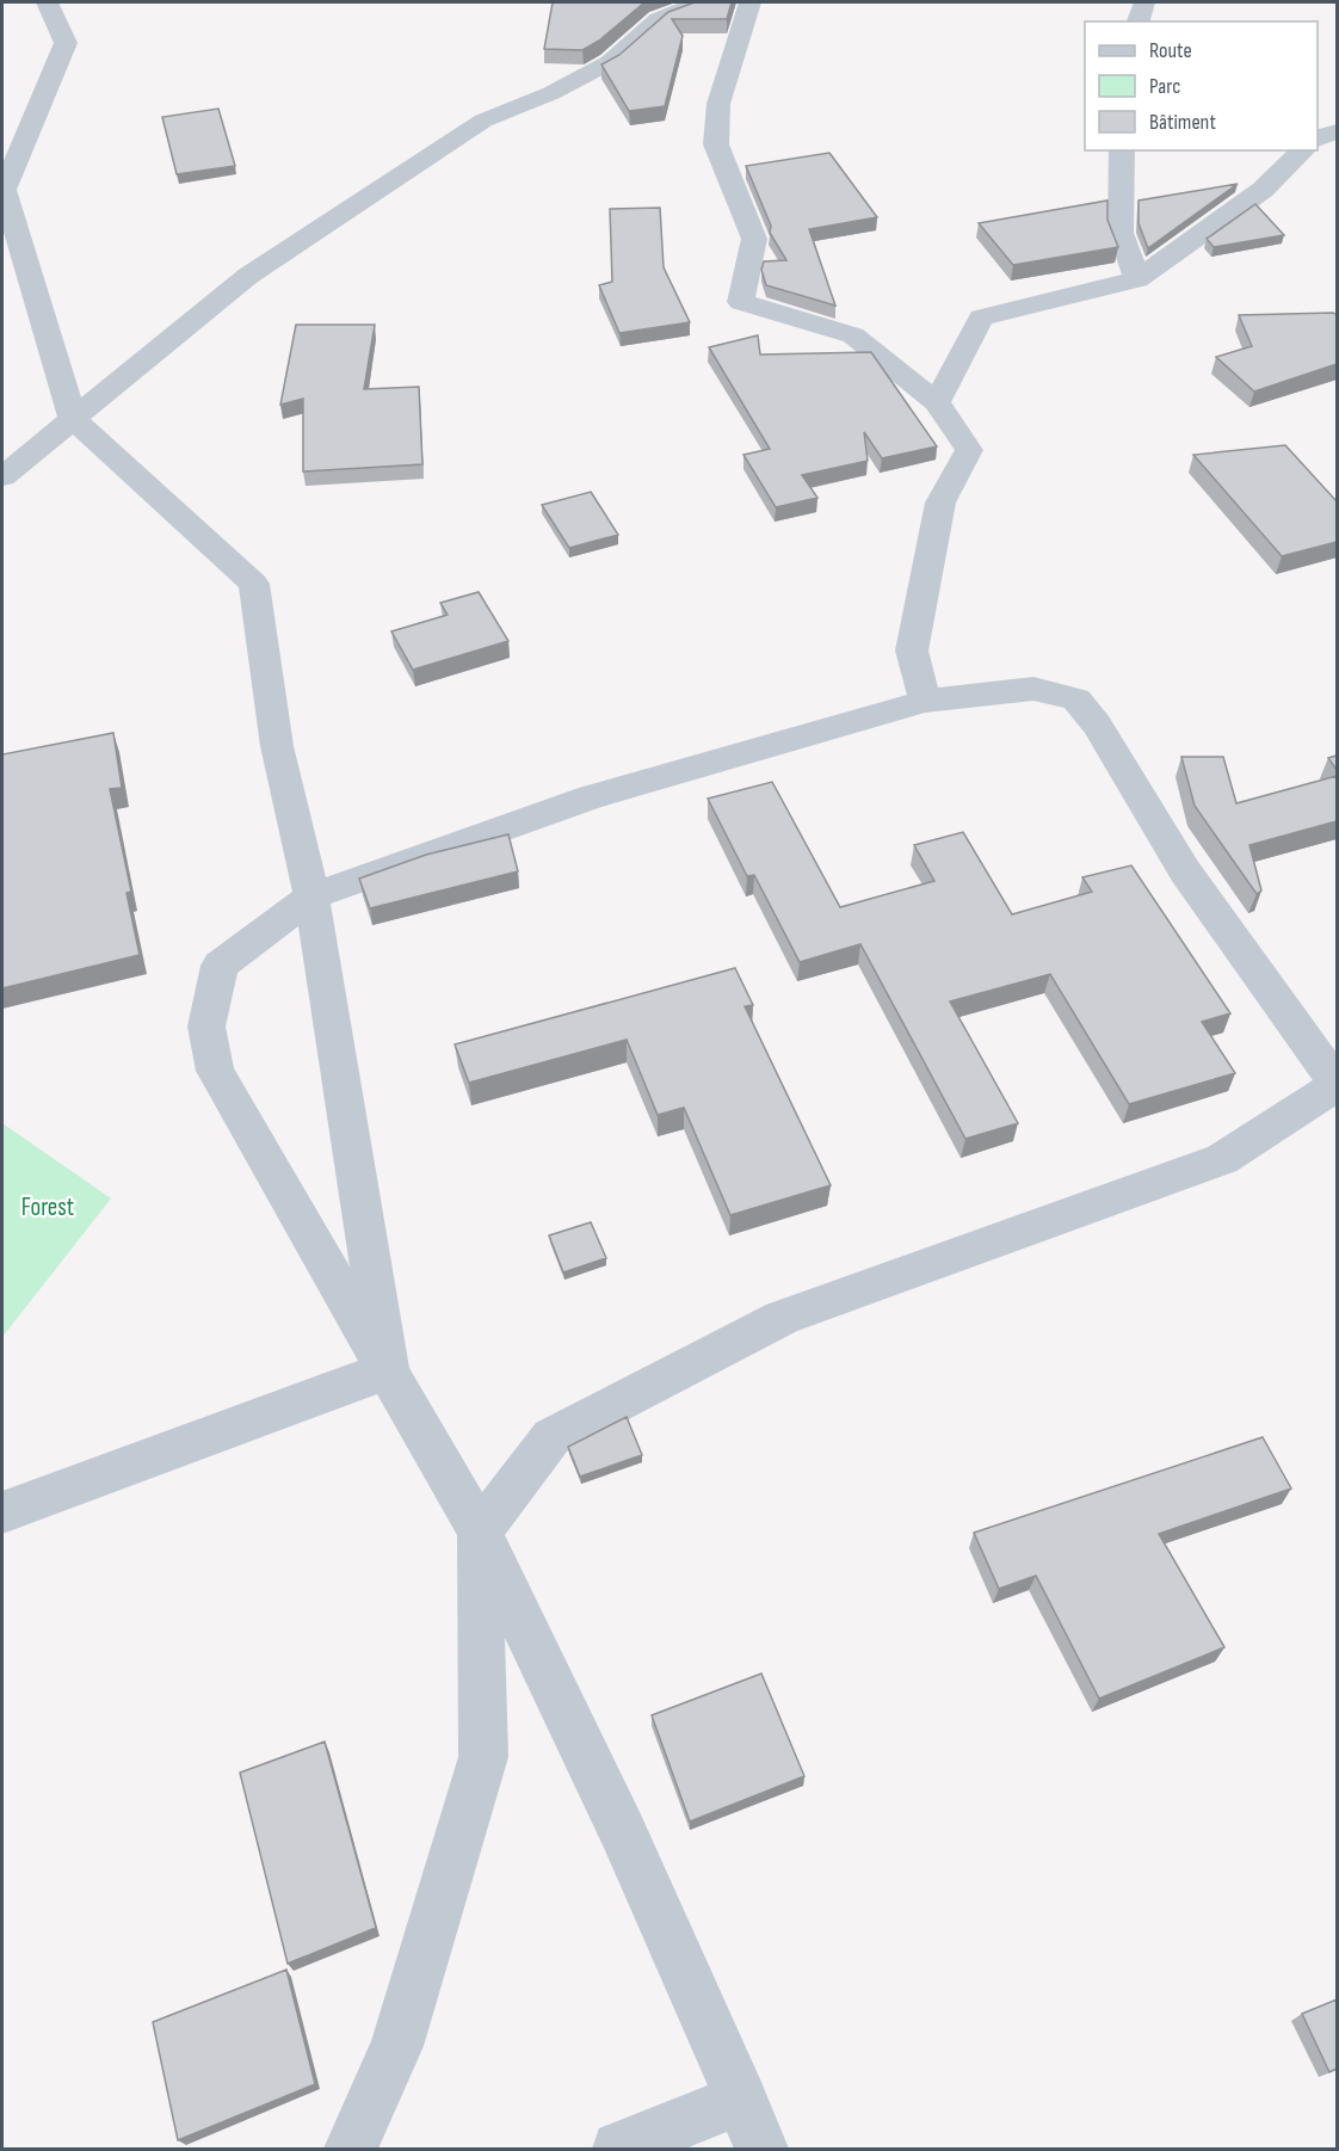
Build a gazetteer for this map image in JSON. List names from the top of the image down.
{
  "parks": ["Forest"],
  "legend": ["Route", "Parc", "Bâtiment"]
}
